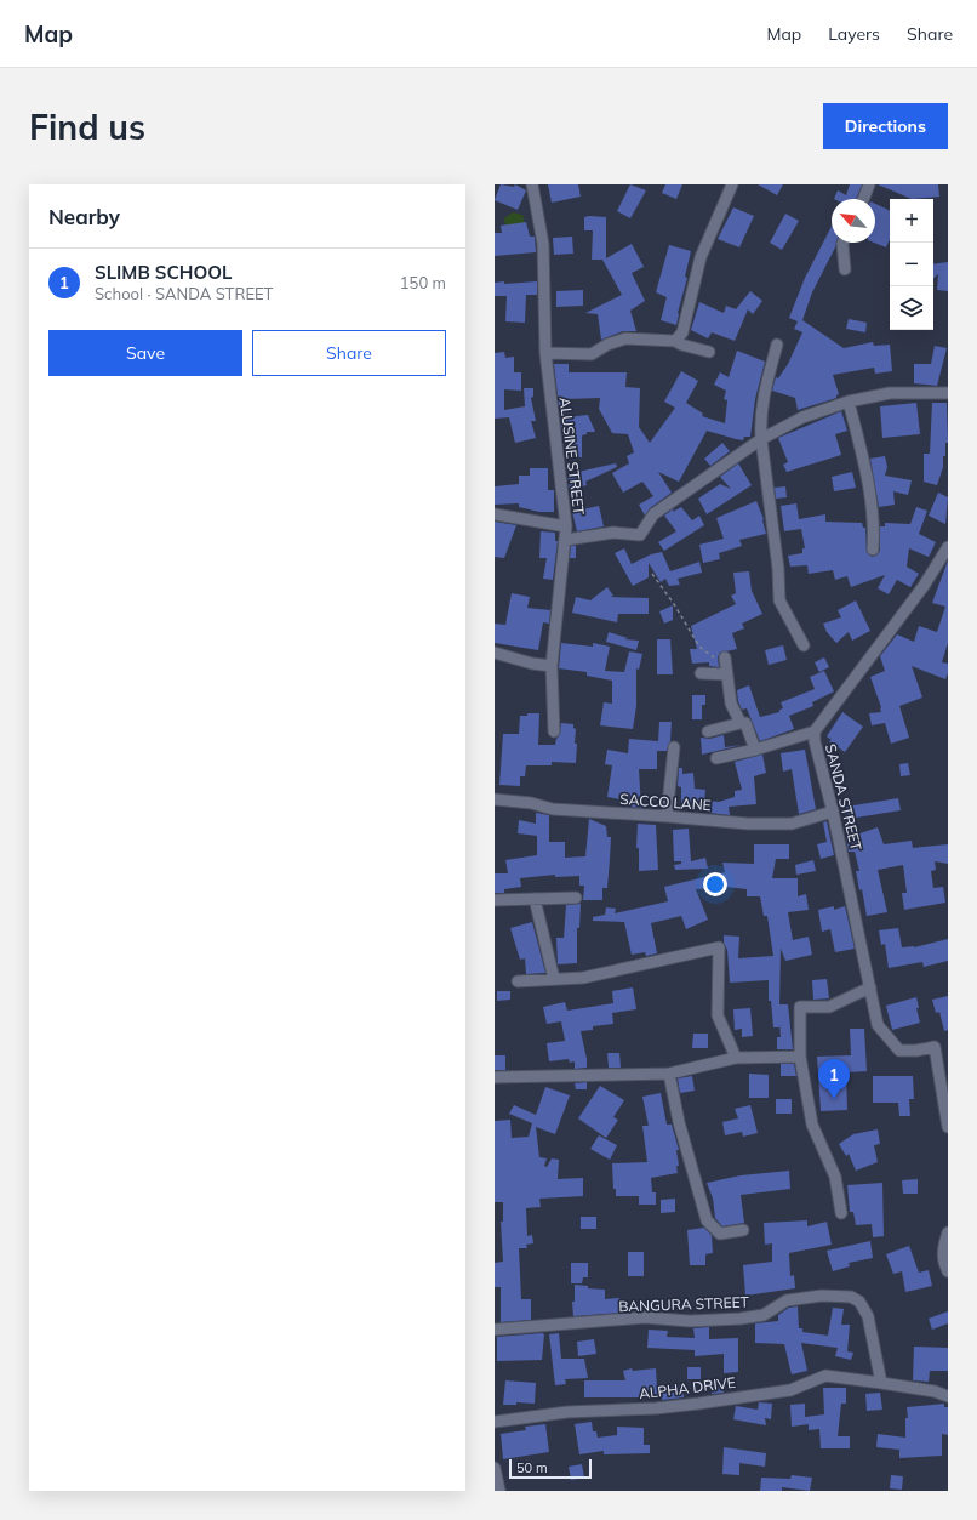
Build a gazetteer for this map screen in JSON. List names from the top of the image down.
{
  "streets": {
    "street": [
      "ALUSINE STREET",
      "SANDA STREET",
      "SACCO LANE",
      "BANGURA STREET",
      "ALPHA DRIVE"
    ]
  },
  "crossings": [
    ["SANDA STREET", "SACCO LANE"],
    ["BANGURA STREET", "ALPHA DRIVE"]
  ],
  "scale_bar": "50 m",
  "north": "top left",
  "page": {
    "header": "Map",
    "nav": ["Map", "Layers", "Share"],
    "buttons": [
      "Directions",
      ["Save", "Share"]
    ],
    "title": "Find us",
    "heading": "Nearby",
    "map_buttons": ["+", "−"],
    "list": [
      {
        "mark": "1",
        "name": "SLIMB SCHOOL",
        "note": "School · SANDA STREET",
        "value": "150 m"
      }
    ],
    "pins": "1",
    "scale": "50 m"
  }
}
